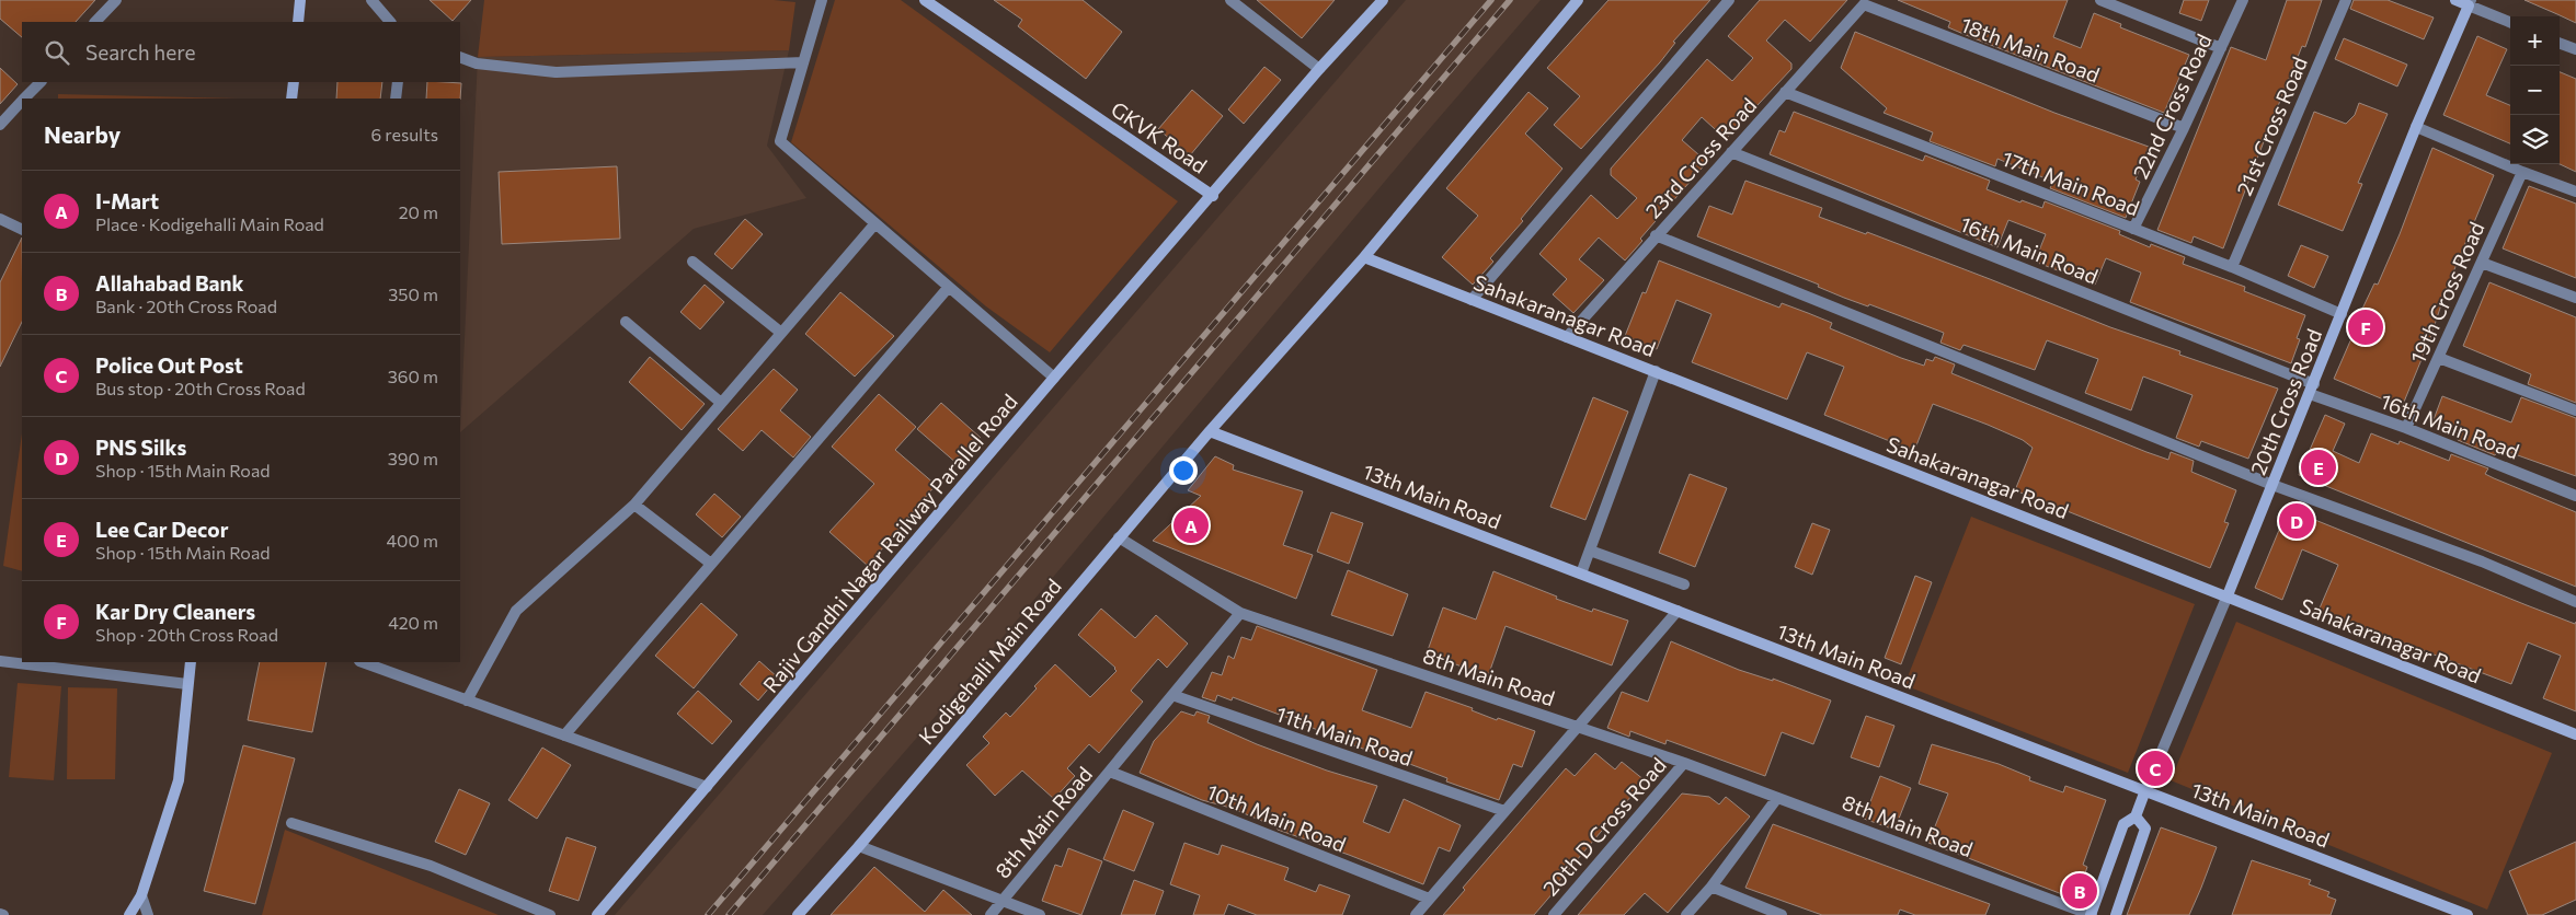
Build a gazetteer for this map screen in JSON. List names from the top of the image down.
{
  "streets": {
    "street": [
      "18th Main Road",
      "22nd Cross Road",
      "21st Cross Road",
      "GKVK Road",
      "23rd Cross Road",
      "17th Main Road",
      "16th Main Road",
      "19th Cross Road",
      "Sahakaranagar Road",
      "20th Cross Road",
      "13th Main Road",
      "Rajiv Gandhi Nagar Railway Parallel Road",
      "Kodigehalli Main Road",
      "8th Main Road",
      "11th Main Road",
      "10th Main Road",
      "20th D Cross Road"
    ]
  },
  "crossings": [
    ["18th Main Road", "22nd Cross Road"],
    ["18th Main Road", "23rd Cross Road"],
    ["22nd Cross Road", "17th Main Road"],
    ["21st Cross Road", "17th Main Road"],
    ["GKVK Road", "Rajiv Gandhi Nagar Railway Parallel Road"],
    ["23rd Cross Road", "17th Main Road"],
    ["23rd Cross Road", "16th Main Road"],
    ["23rd Cross Road", "Sahakaranagar Road"],
    ["17th Main Road", "20th Cross Road"],
    ["16th Main Road", "19th Cross Road"],
    ["16th Main Road", "20th Cross Road"],
    ["Sahakaranagar Road", "20th Cross Road"],
    ["Sahakaranagar Road", "Kodigehalli Main Road"],
    ["20th Cross Road", "13th Main Road"],
    ["20th Cross Road", "8th Main Road"],
    ["13th Main Road", "Kodigehalli Main Road"],
    ["8th Main Road", "11th Main Road"],
    ["8th Main Road", "10th Main Road"],
    ["8th Main Road", "20th D Cross Road"]
  ],
  "page": {
    "map_buttons": ["+", "−"],
    "search": "Search here",
    "heading": ["Nearby", "6 results"],
    "list": [
      {
        "mark": "A",
        "name": "I-Mart",
        "note": "Place · Kodigehalli Main Road",
        "value": "20 m"
      },
      {
        "mark": "B",
        "name": "Allahabad Bank",
        "note": "Bank · 20th Cross Road",
        "value": "350 m"
      },
      {
        "mark": "C",
        "name": "Police Out Post",
        "note": "Bus stop · 20th Cross Road",
        "value": "360 m"
      },
      {
        "mark": "D",
        "name": "PNS Silks",
        "note": "Shop · 15th Main Road",
        "value": "390 m"
      },
      {
        "mark": "E",
        "name": "Lee Car Decor",
        "note": "Shop · 15th Main Road",
        "value": "400 m"
      },
      {
        "mark": "F",
        "name": "Kar Dry Cleaners",
        "note": "Shop · 20th Cross Road",
        "value": "420 m"
      }
    ],
    "pins": [
      "F",
      "E",
      "D",
      "A",
      "C",
      "B"
    ]
  }
}
